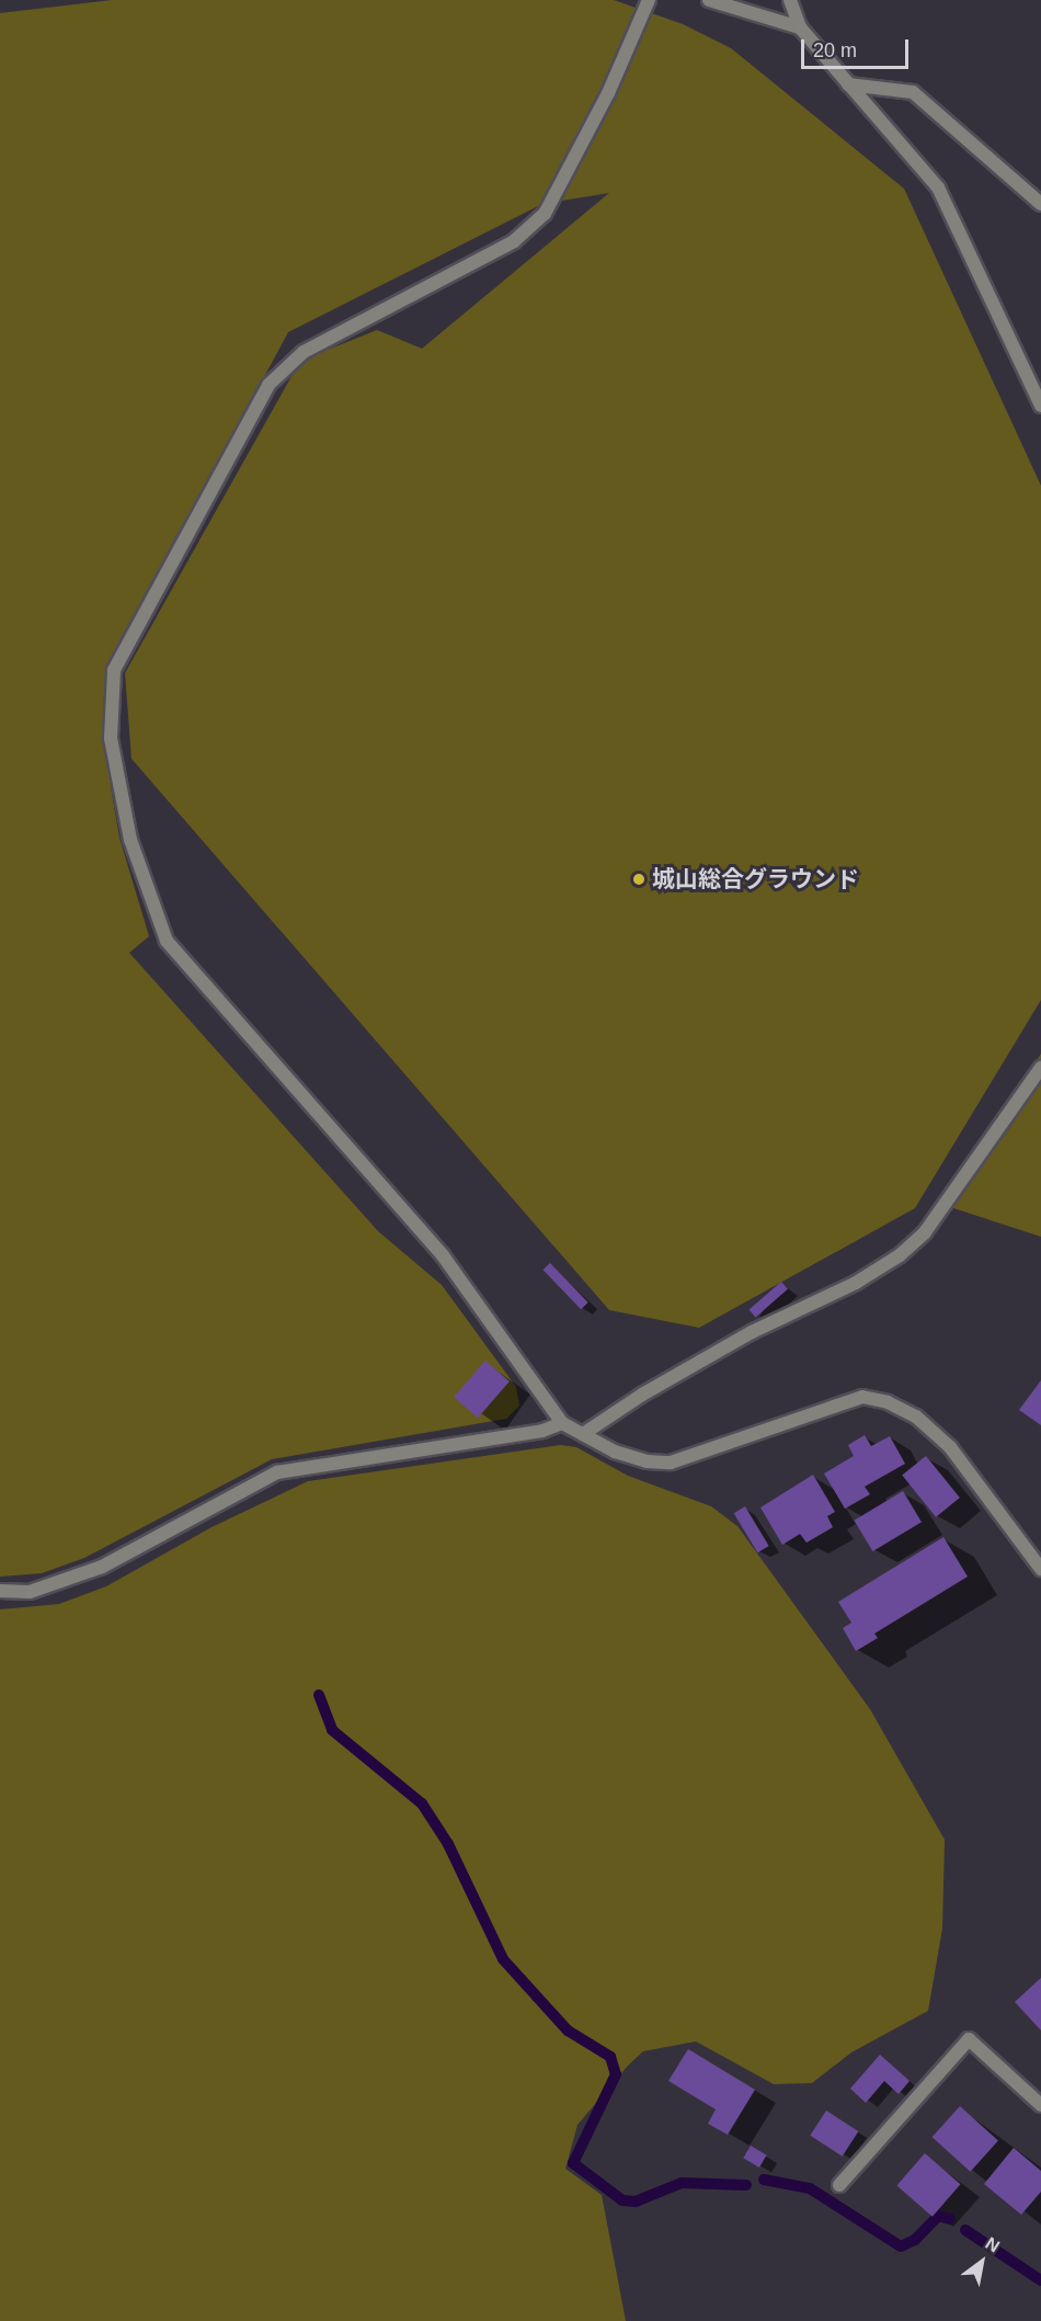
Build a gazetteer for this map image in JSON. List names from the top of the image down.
{
  "places": ["城山総合グラウンド"],
  "scale_bar": "20 m",
  "north": "top right"
}
